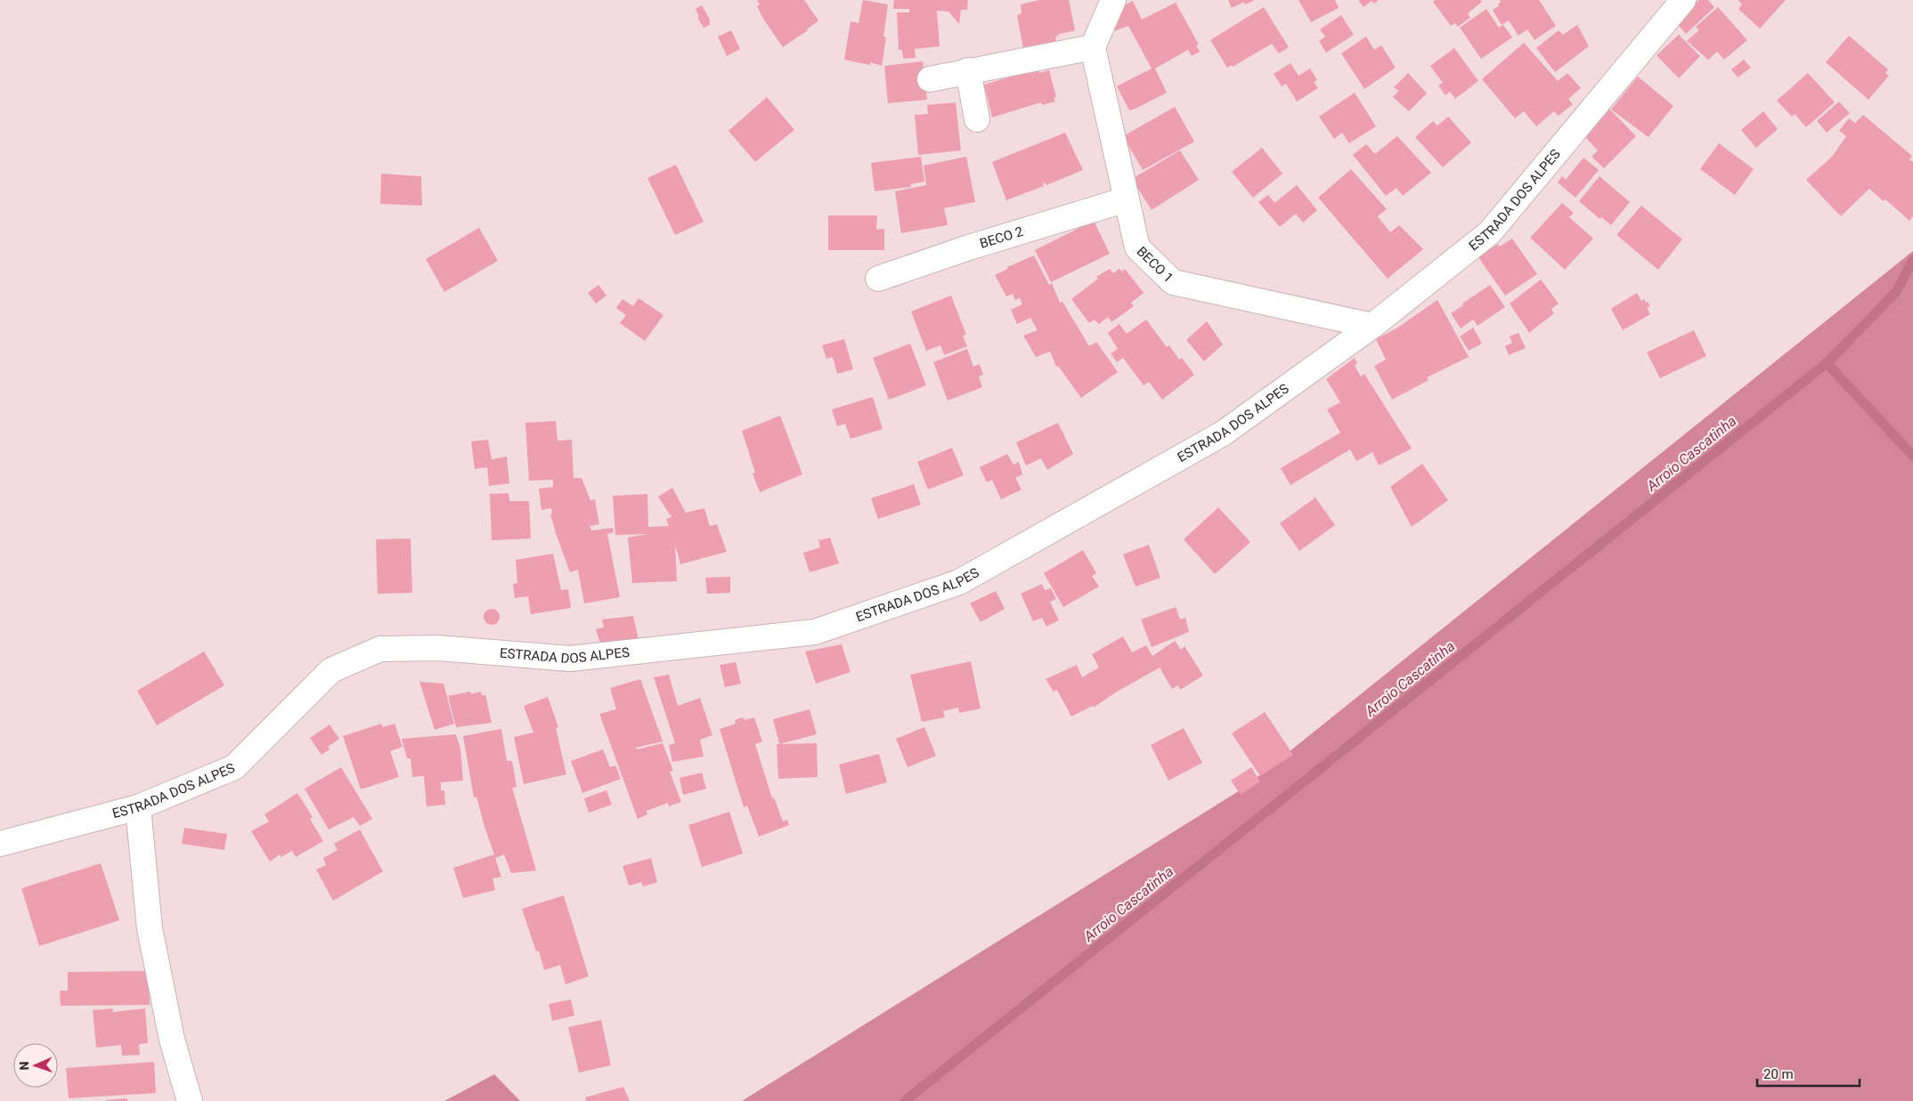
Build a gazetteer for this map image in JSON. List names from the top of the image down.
{
  "streets": {
    "street": ["ESTRADA DOS ALPES", "BECO 2", "BECO 1"]
  },
  "crossings": [
    ["ESTRADA DOS ALPES", "BECO 1"],
    ["BECO 2", "BECO 1"]
  ],
  "water": ["Arroio Cascatinha"],
  "scale_bar": "20 m",
  "north": "left"
}
